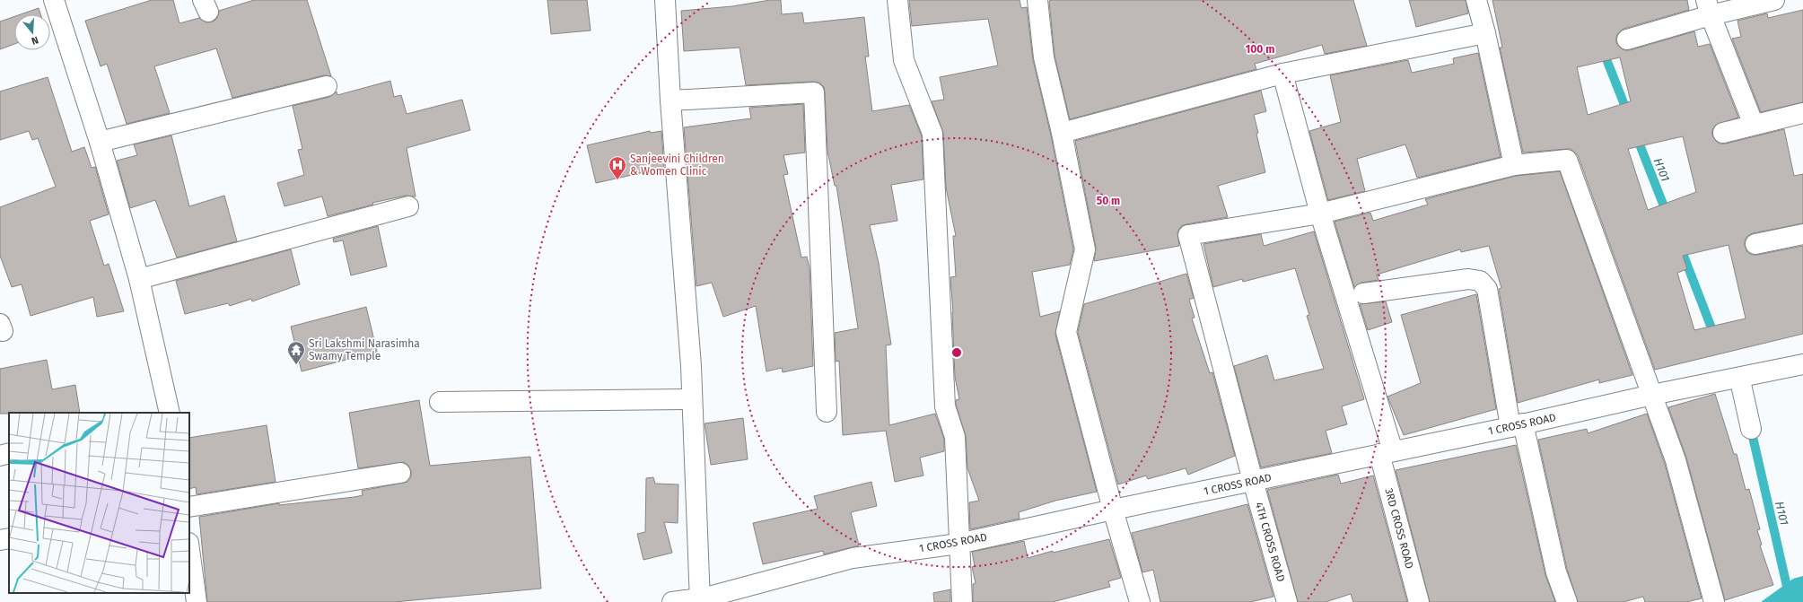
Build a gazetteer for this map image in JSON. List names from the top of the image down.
{
  "streets": {
    "street": ["1 CROSS ROAD", "3RD CROSS ROAD", "4TH CROSS ROAD"]
  },
  "crossings": [
    ["1 CROSS ROAD", "3RD CROSS ROAD"],
    ["1 CROSS ROAD", "4TH CROSS ROAD"],
    ["3RD CROSS ROAD", "4TH CROSS ROAD"]
  ],
  "water": ["H101"],
  "places": {
    "hospital": ["Sanjeevini Children & Women Clinic"],
    "temple": ["Sri Lakshmi Narasimha Swamy Temple"]
  },
  "north": "bottom",
  "rings": ["100 m", "50 m"]
}
